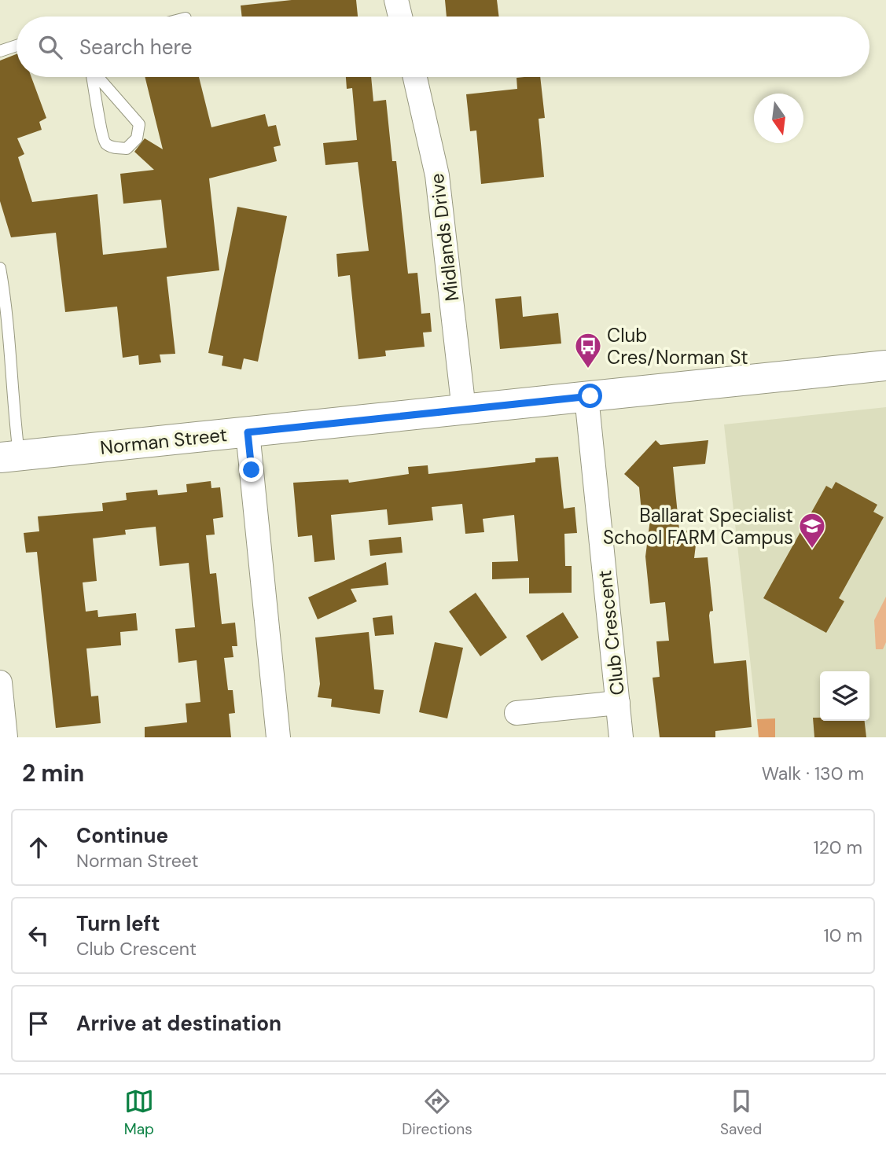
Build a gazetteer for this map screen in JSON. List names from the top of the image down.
{
  "streets": {
    "main road": ["Norman Street"],
    "street": ["Midlands Drive", "Club Crescent"]
  },
  "crossings": [
    ["Midlands Drive", "Norman Street"],
    ["Norman Street", "Club Crescent"]
  ],
  "places": {
    "bus stop": ["Club Cres/Norman St"],
    "school or university": ["Ballarat Specialist School FARM Campus"]
  },
  "north": "bottom",
  "page": {
    "search": "Search here",
    "heading": ["2 min", "Walk · 130 m"],
    "list": [
      ["Continue", "Norman Street", "120 m"],
      ["Turn left", "Club Crescent", "10 m"],
      "Arrive at destination"
    ],
    "nav": ["Map", "Directions", "Saved"]
  }
}
